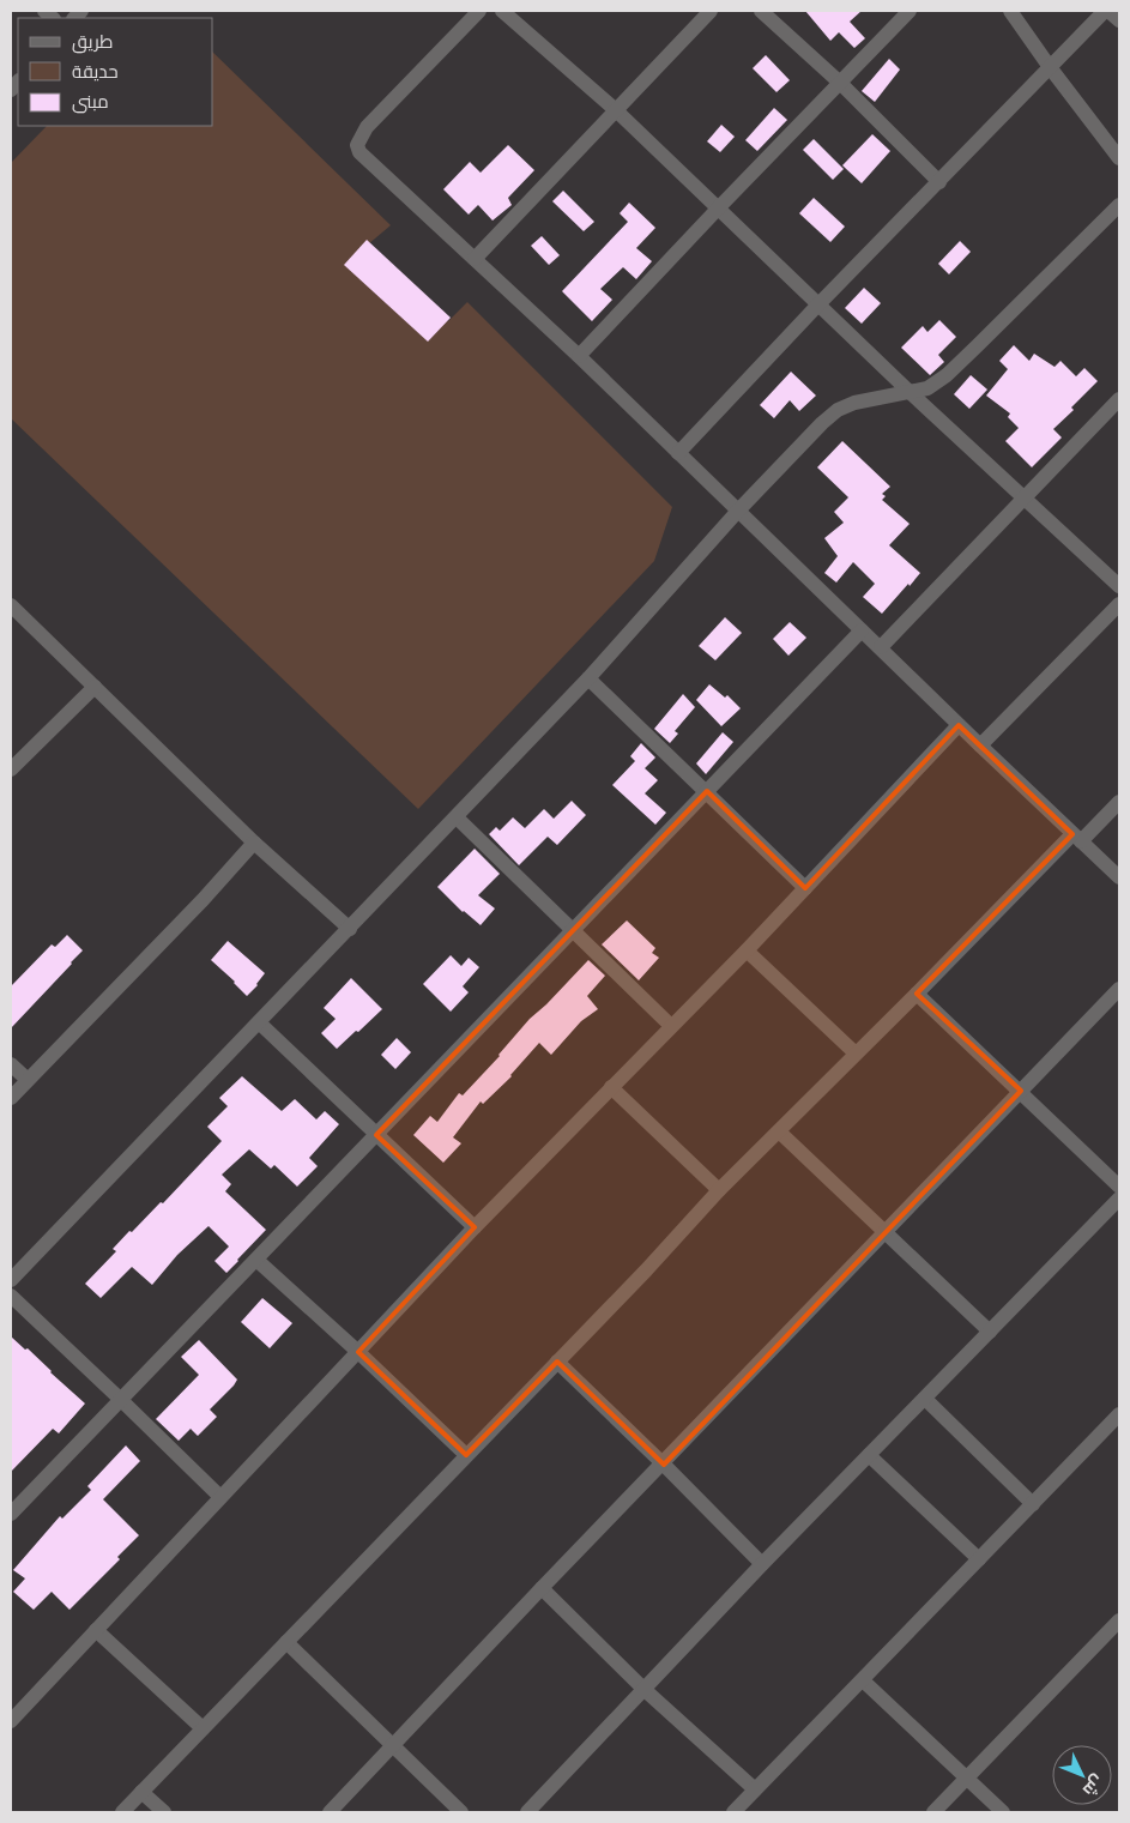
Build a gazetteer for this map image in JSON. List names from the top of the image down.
{
  "legend": ["طريق", "حديقة", "مبنى"],
  "north": "bottom right"
}
